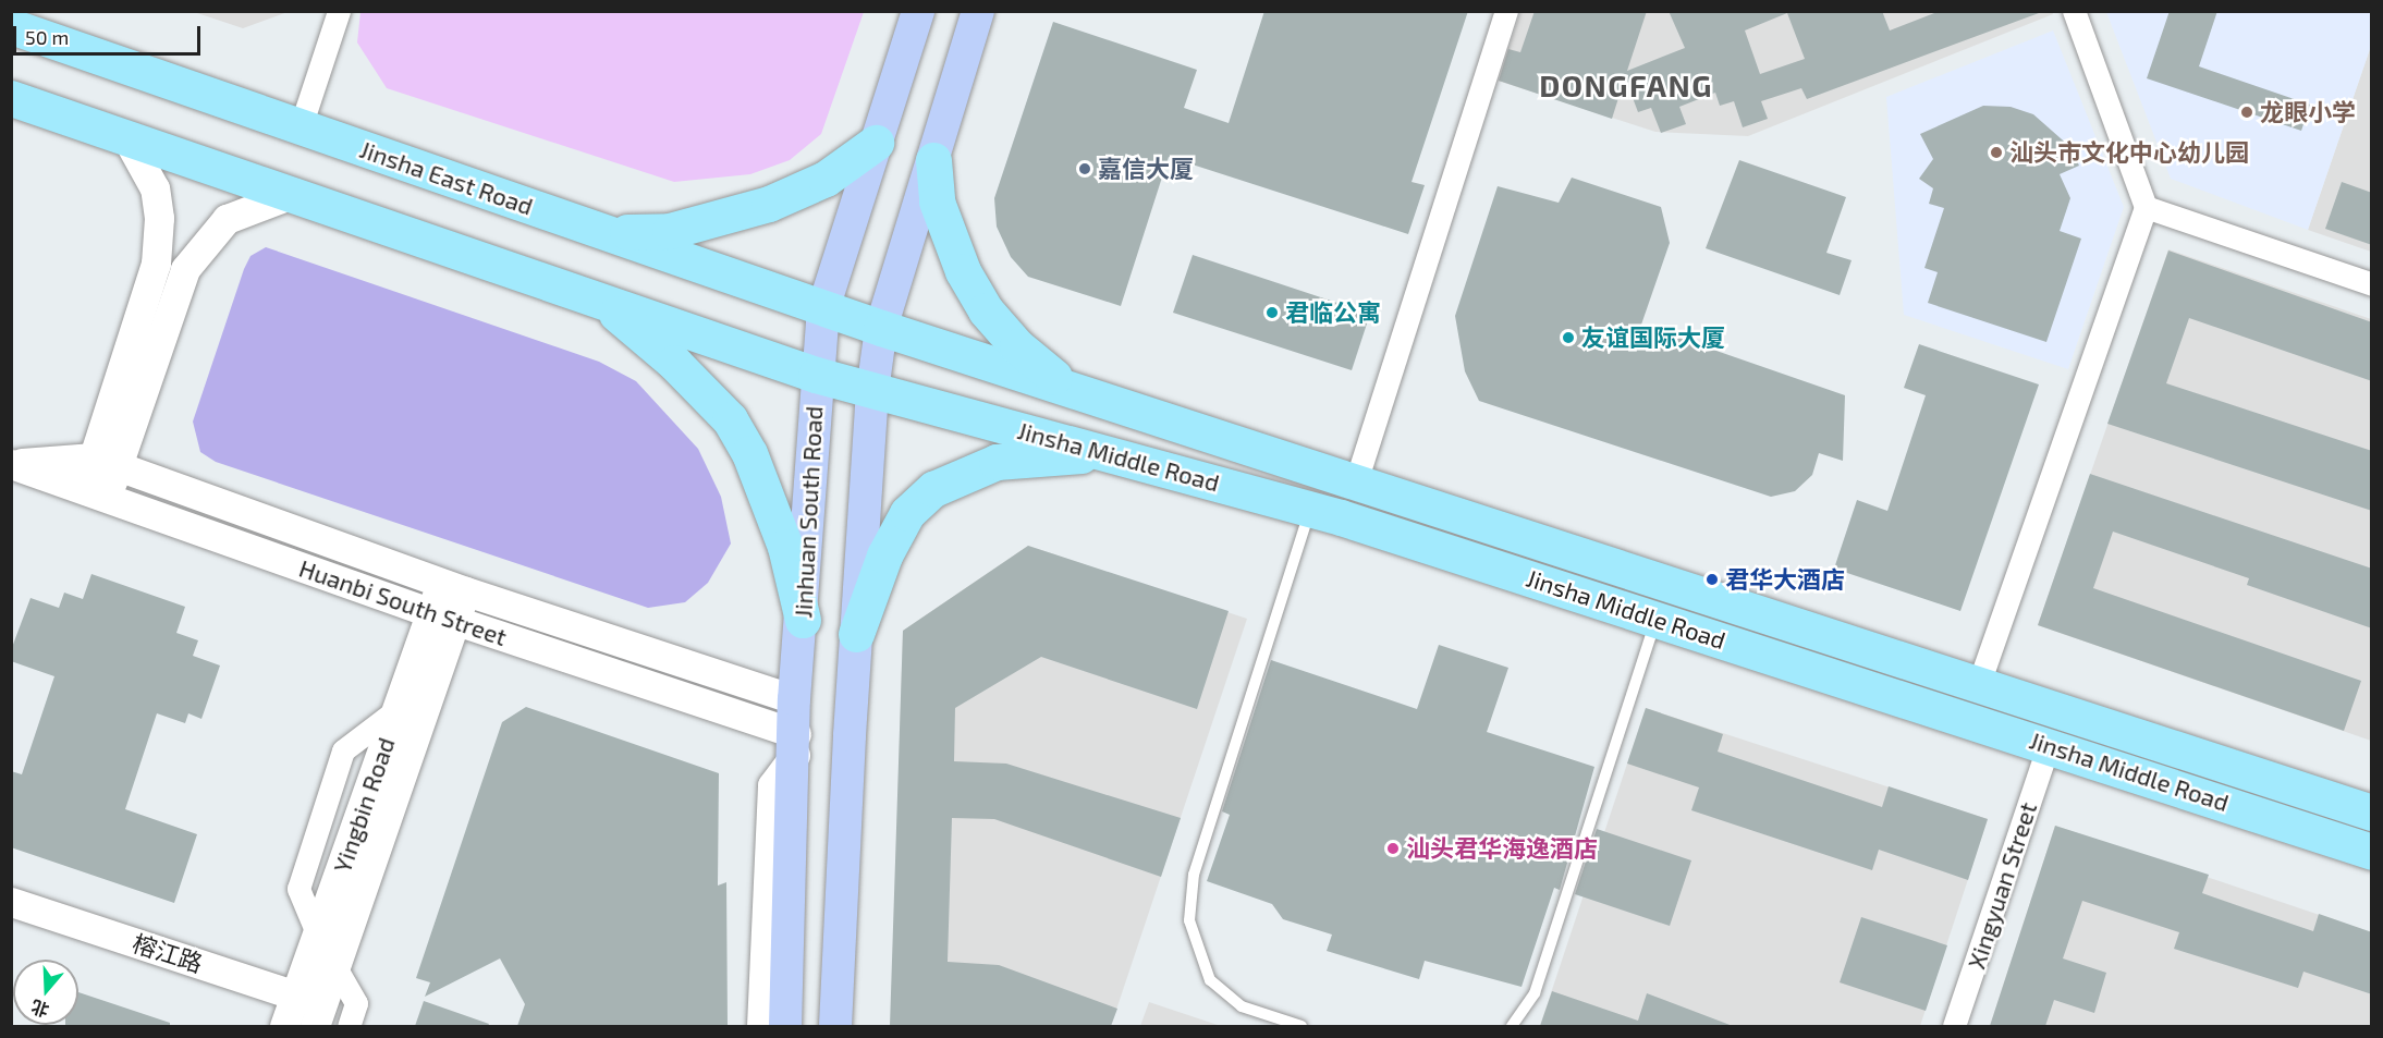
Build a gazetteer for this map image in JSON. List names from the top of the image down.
{
  "streets": {
    "main road": ["Jinsha East Road", "Jinsha Middle Road", "Jinhuan South Road"],
    "street": [
      "Huanbi South Street",
      "Yingbin Road",
      "Xingyuan Street",
      "榕江路"
    ]
  },
  "crossings": [
    ["Jinsha East Road", "Jinsha Middle Road"],
    ["Jinsha East Road", "Jinhuan South Road"],
    ["Jinsha Middle Road", "Xingyuan Street"],
    ["Jinhuan South Road", "Huanbi South Street"],
    ["Huanbi South Street", "Yingbin Road"],
    ["Yingbin Road", "榕江路"]
  ],
  "districts": ["DONGFANG"],
  "places": [
    "龙眼小学",
    "汕头市文化中心幼儿园",
    "嘉信大厦",
    "君临公寓",
    "友谊国际大厦",
    "君华大酒店",
    "汕头君华海逸酒店"
  ],
  "scale_bar": "50 m",
  "north": "bottom"
}
